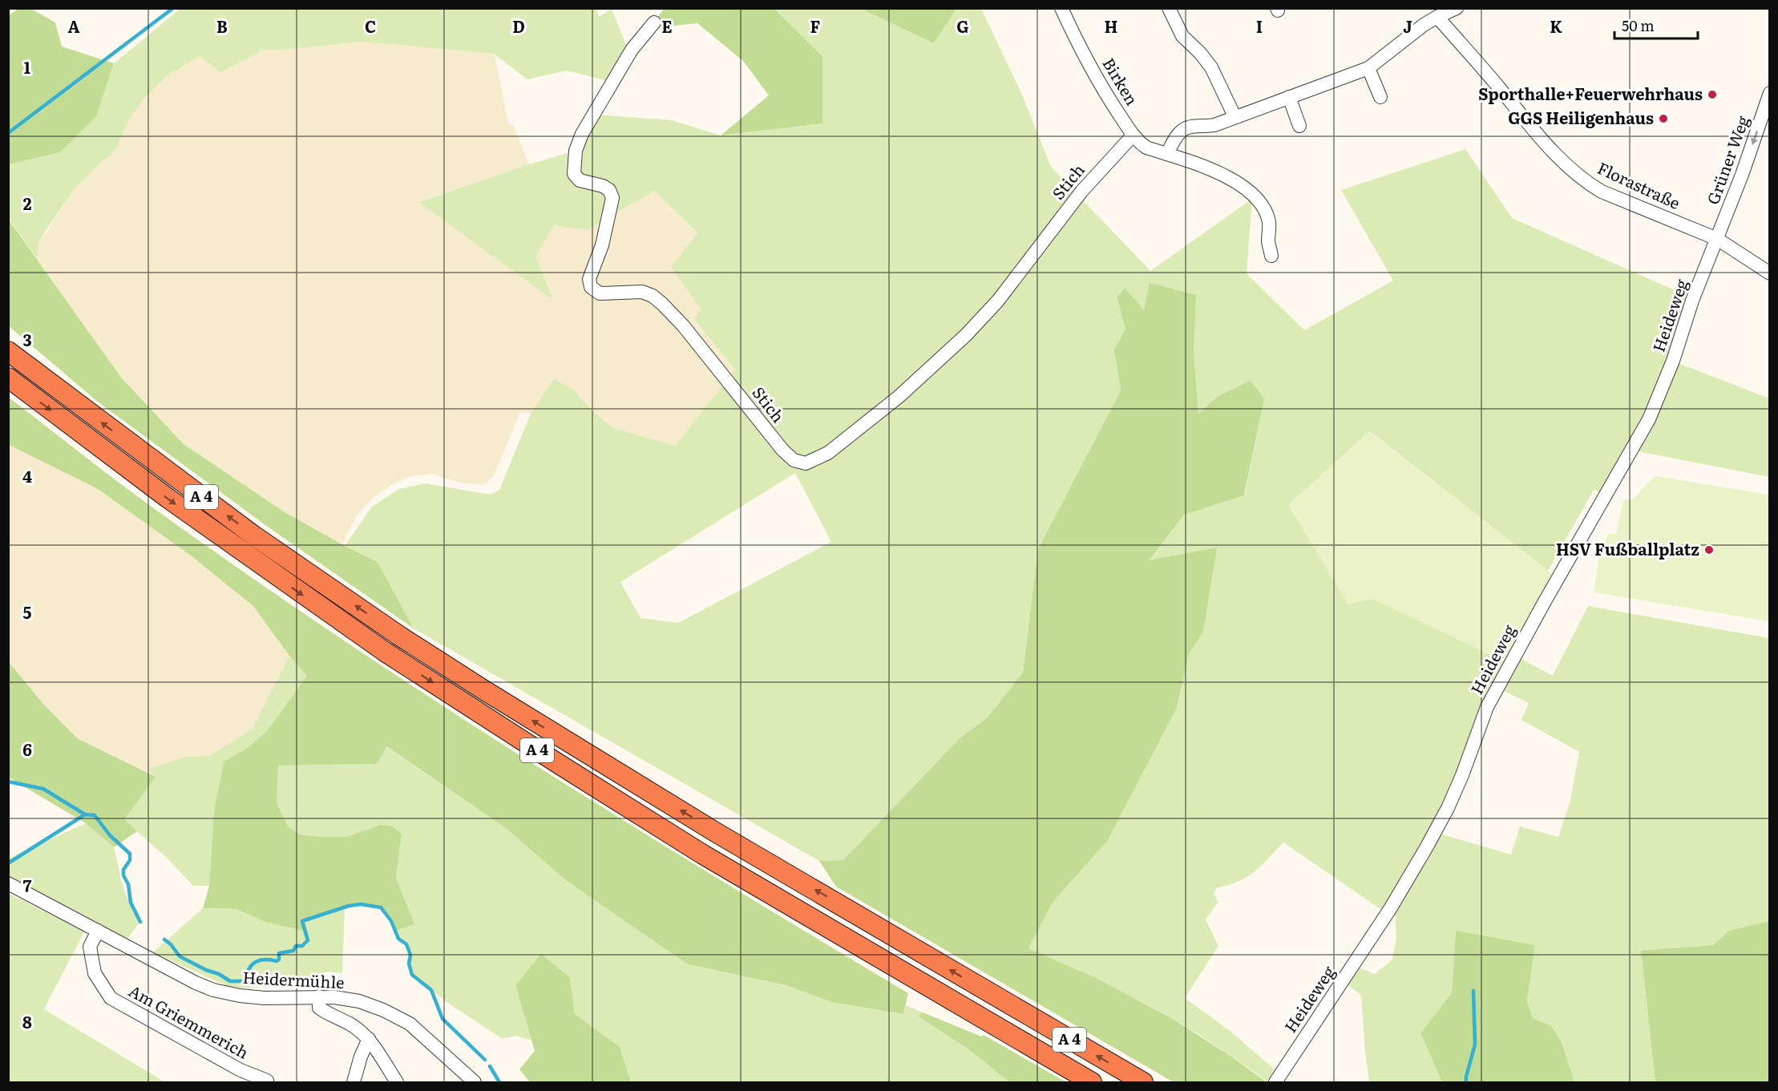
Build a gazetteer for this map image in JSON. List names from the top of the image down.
{
  "streets": {
    "highway": ["A 4"],
    "street": [
      "Birken",
      "Grüner Weg",
      "Stich",
      "Florastraße",
      "Heideweg",
      "Heidermühle",
      "Am Griemmerich"
    ]
  },
  "crossings": [
    ["Birken", "Stich"],
    ["Grüner Weg", "Florastraße"],
    ["Grüner Weg", "Heideweg"],
    ["Florastraße", "Heideweg"],
    ["Heidermühle", "Am Griemmerich"]
  ],
  "one_way": ["Grüner Weg"],
  "places": ["Sporthalle+Feuerwehrhaus", "GGS Heiligenhaus", "HSV Fußballplatz"],
  "scale_bar": "50 m",
  "grid": {
    "columns": [
      "A",
      "B",
      "C",
      "D",
      "E",
      "F",
      "G",
      "H",
      "I",
      "J",
      "K"
    ],
    "rows": [
      "1",
      "2",
      "3",
      "4",
      "5",
      "6",
      "7",
      "8"
    ]
  }
}
